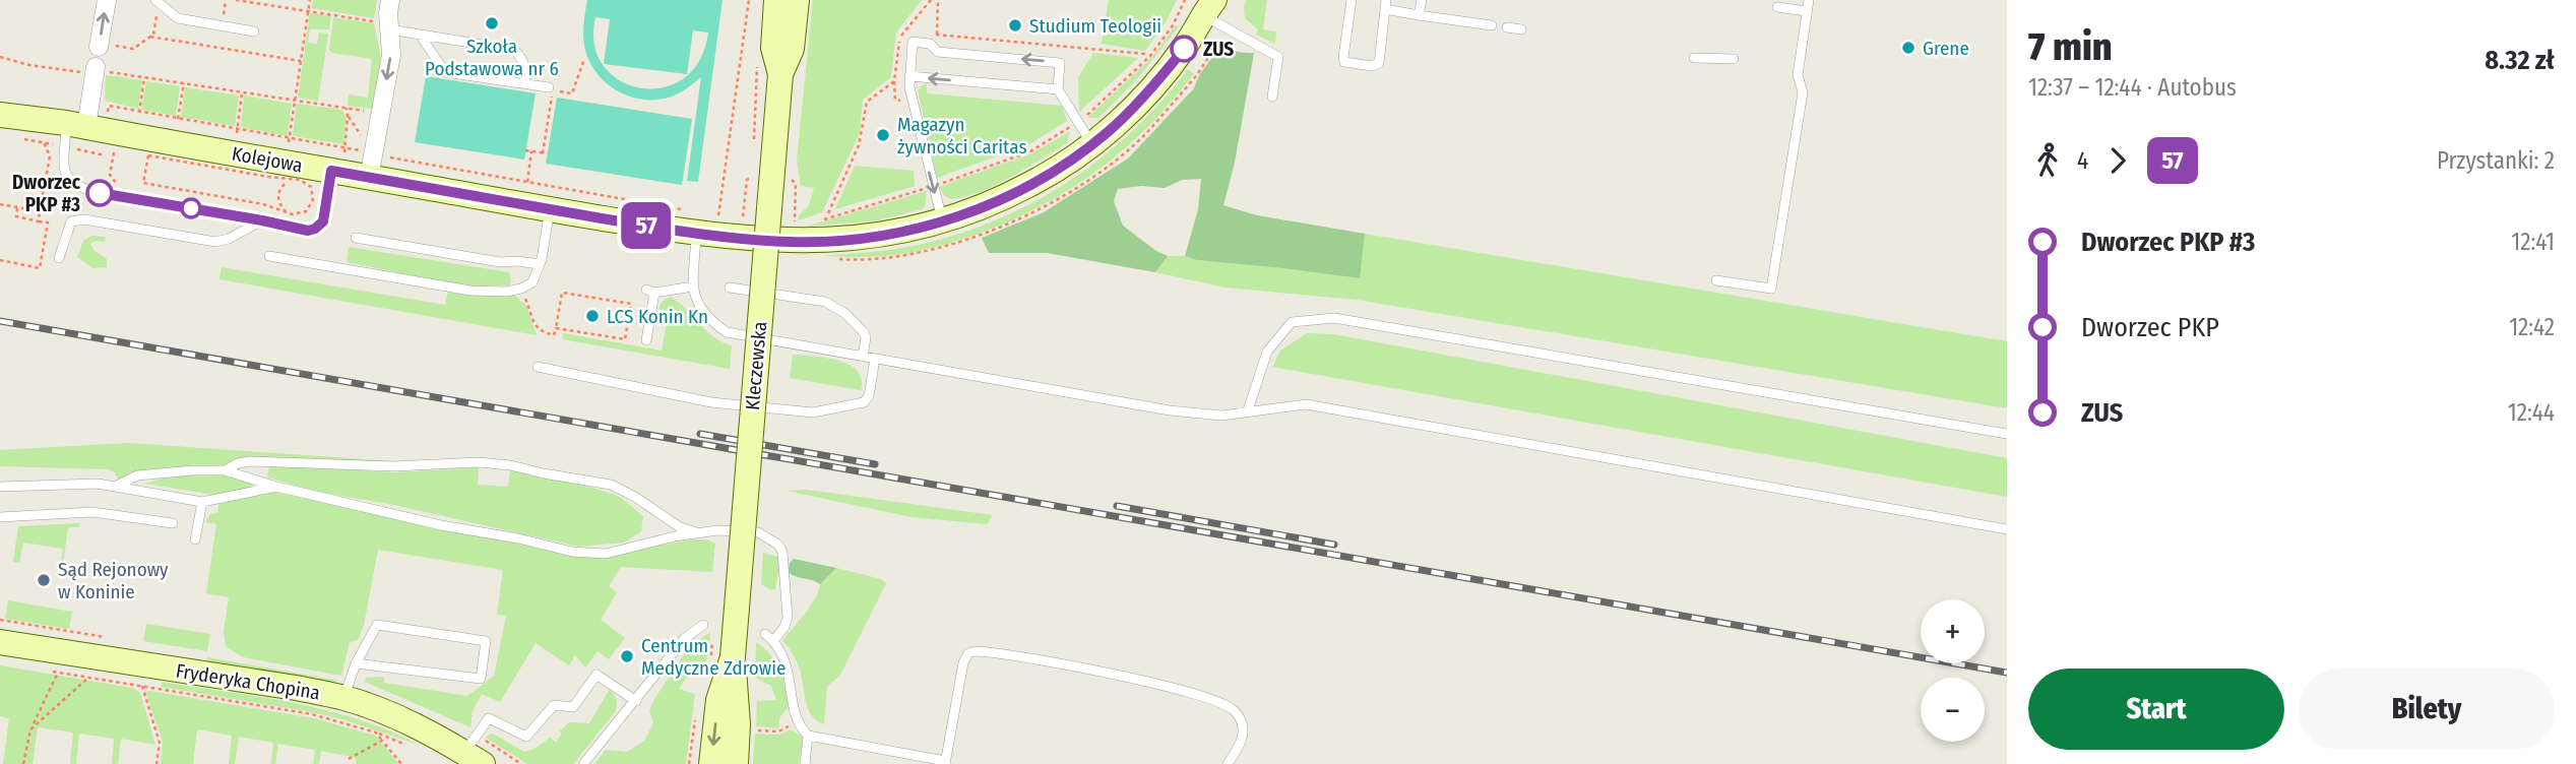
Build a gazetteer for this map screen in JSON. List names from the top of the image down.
{
  "streets": {
    "street": ["Kolejowa", "Kleczewska", "Fryderyka Chopina"]
  },
  "places": [
    "Szkoła Podstawowa nr 6",
    "Studium Teologii",
    "Grene",
    "ZUS",
    "Magazyn żywności Caritas",
    "Dworzec PKP #3",
    "LCS Konin Kn",
    "Sąd Rejonowy w Koninie",
    "Centrum Medyczne Zdrowie"
  ],
  "lines": ["bus line 57"],
  "page": {
    "on_map": "57",
    "heading": ["7 min", "12:37 – 12:44 · Autobus", "8.32 zł"],
    "legs": ["4", "57", "Przystanki: 2"],
    "list": [
      {
        "name": "Dworzec PKP #3",
        "value": "12:41"
      },
      {
        "name": "Dworzec PKP",
        "value": "12:42"
      },
      {
        "name": "ZUS",
        "value": "12:44"
      }
    ],
    "map_buttons": ["+", "−"],
    "buttons": ["Start", "Bilety"]
  }
}
